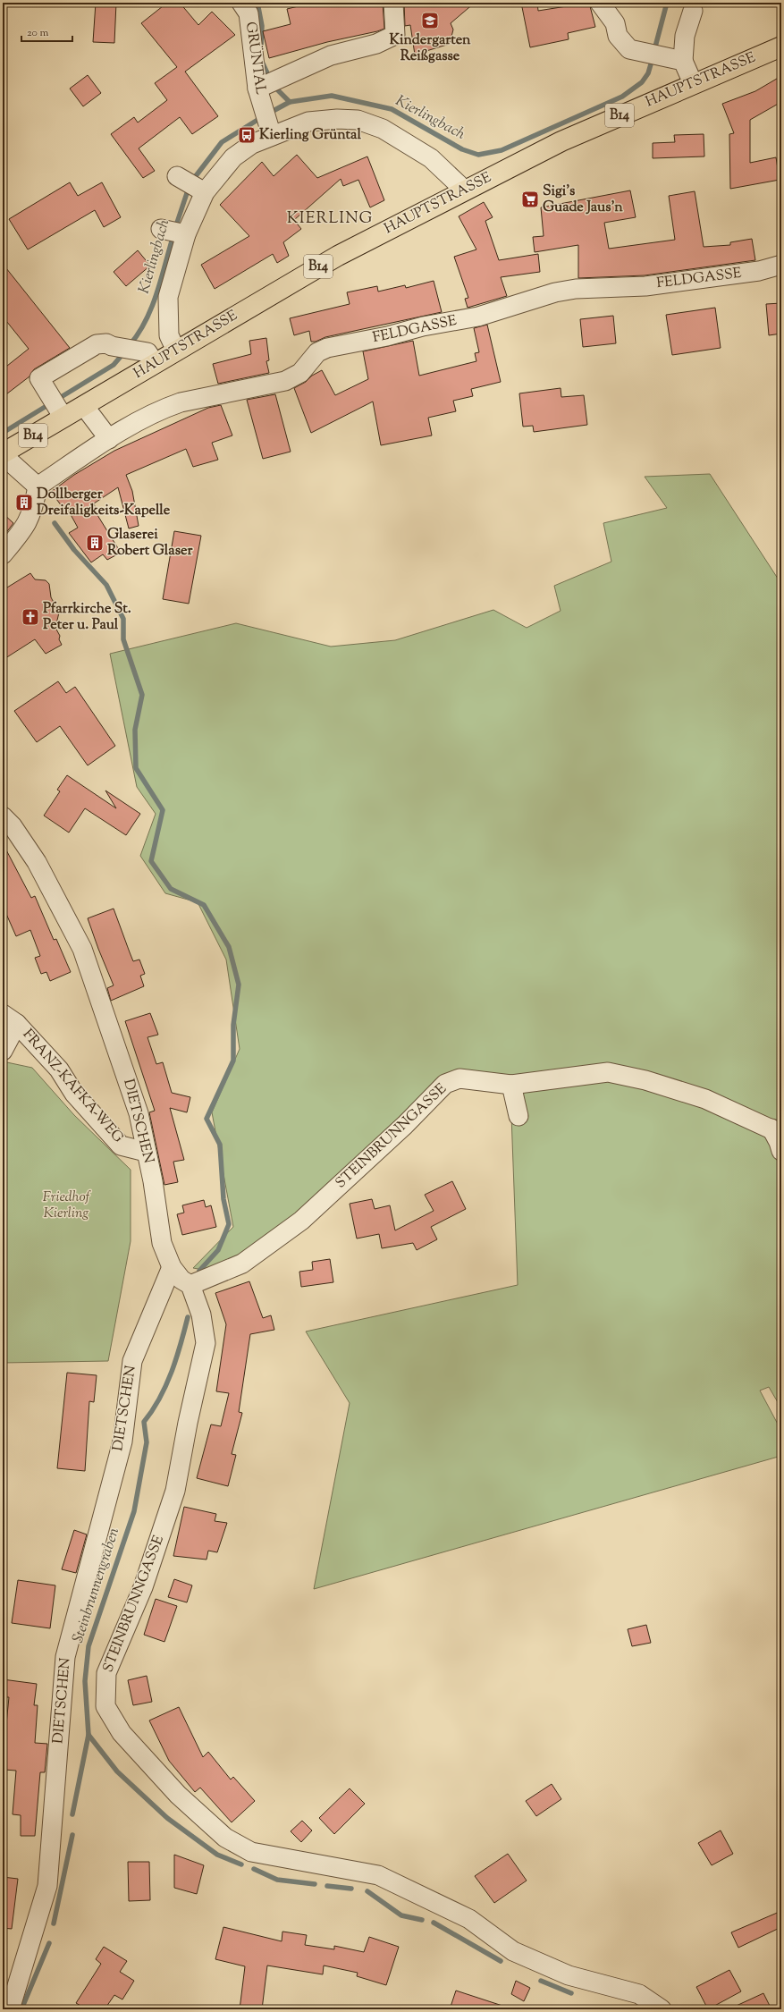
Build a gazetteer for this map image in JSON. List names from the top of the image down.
{
  "streets": {
    "main road": ["HAUPTSTRASSE", "B14"],
    "street": [
      "GRÜNTAL",
      "FELDGASSE",
      "FRANZ-KAFKA-WEG",
      "DIETSCHEN",
      "STEINBRUNNGASSE"
    ]
  },
  "crossings": [
    ["FRANZ-KAFKA-WEG", "DIETSCHEN"],
    ["DIETSCHEN", "STEINBRUNNGASSE"]
  ],
  "districts": ["KIERLING"],
  "water": ["Kierlingbach", "Steinbrunnengraben"],
  "parks": ["Friedhof Kierling"],
  "places": {
    "school or university": ["Kindergarten Reißgasse"],
    "bus stop": ["Kierling Grüntal"],
    "supermarket": ["Sigi's Guade Jaus'n"],
    "building": ["Dollberger Dreifaligkeits-Kapelle", "Glaserei Robert Glaser"],
    "church": ["Pfarrkirche St. Peter u. Paul"]
  },
  "scale_bar": "20 m"
}
